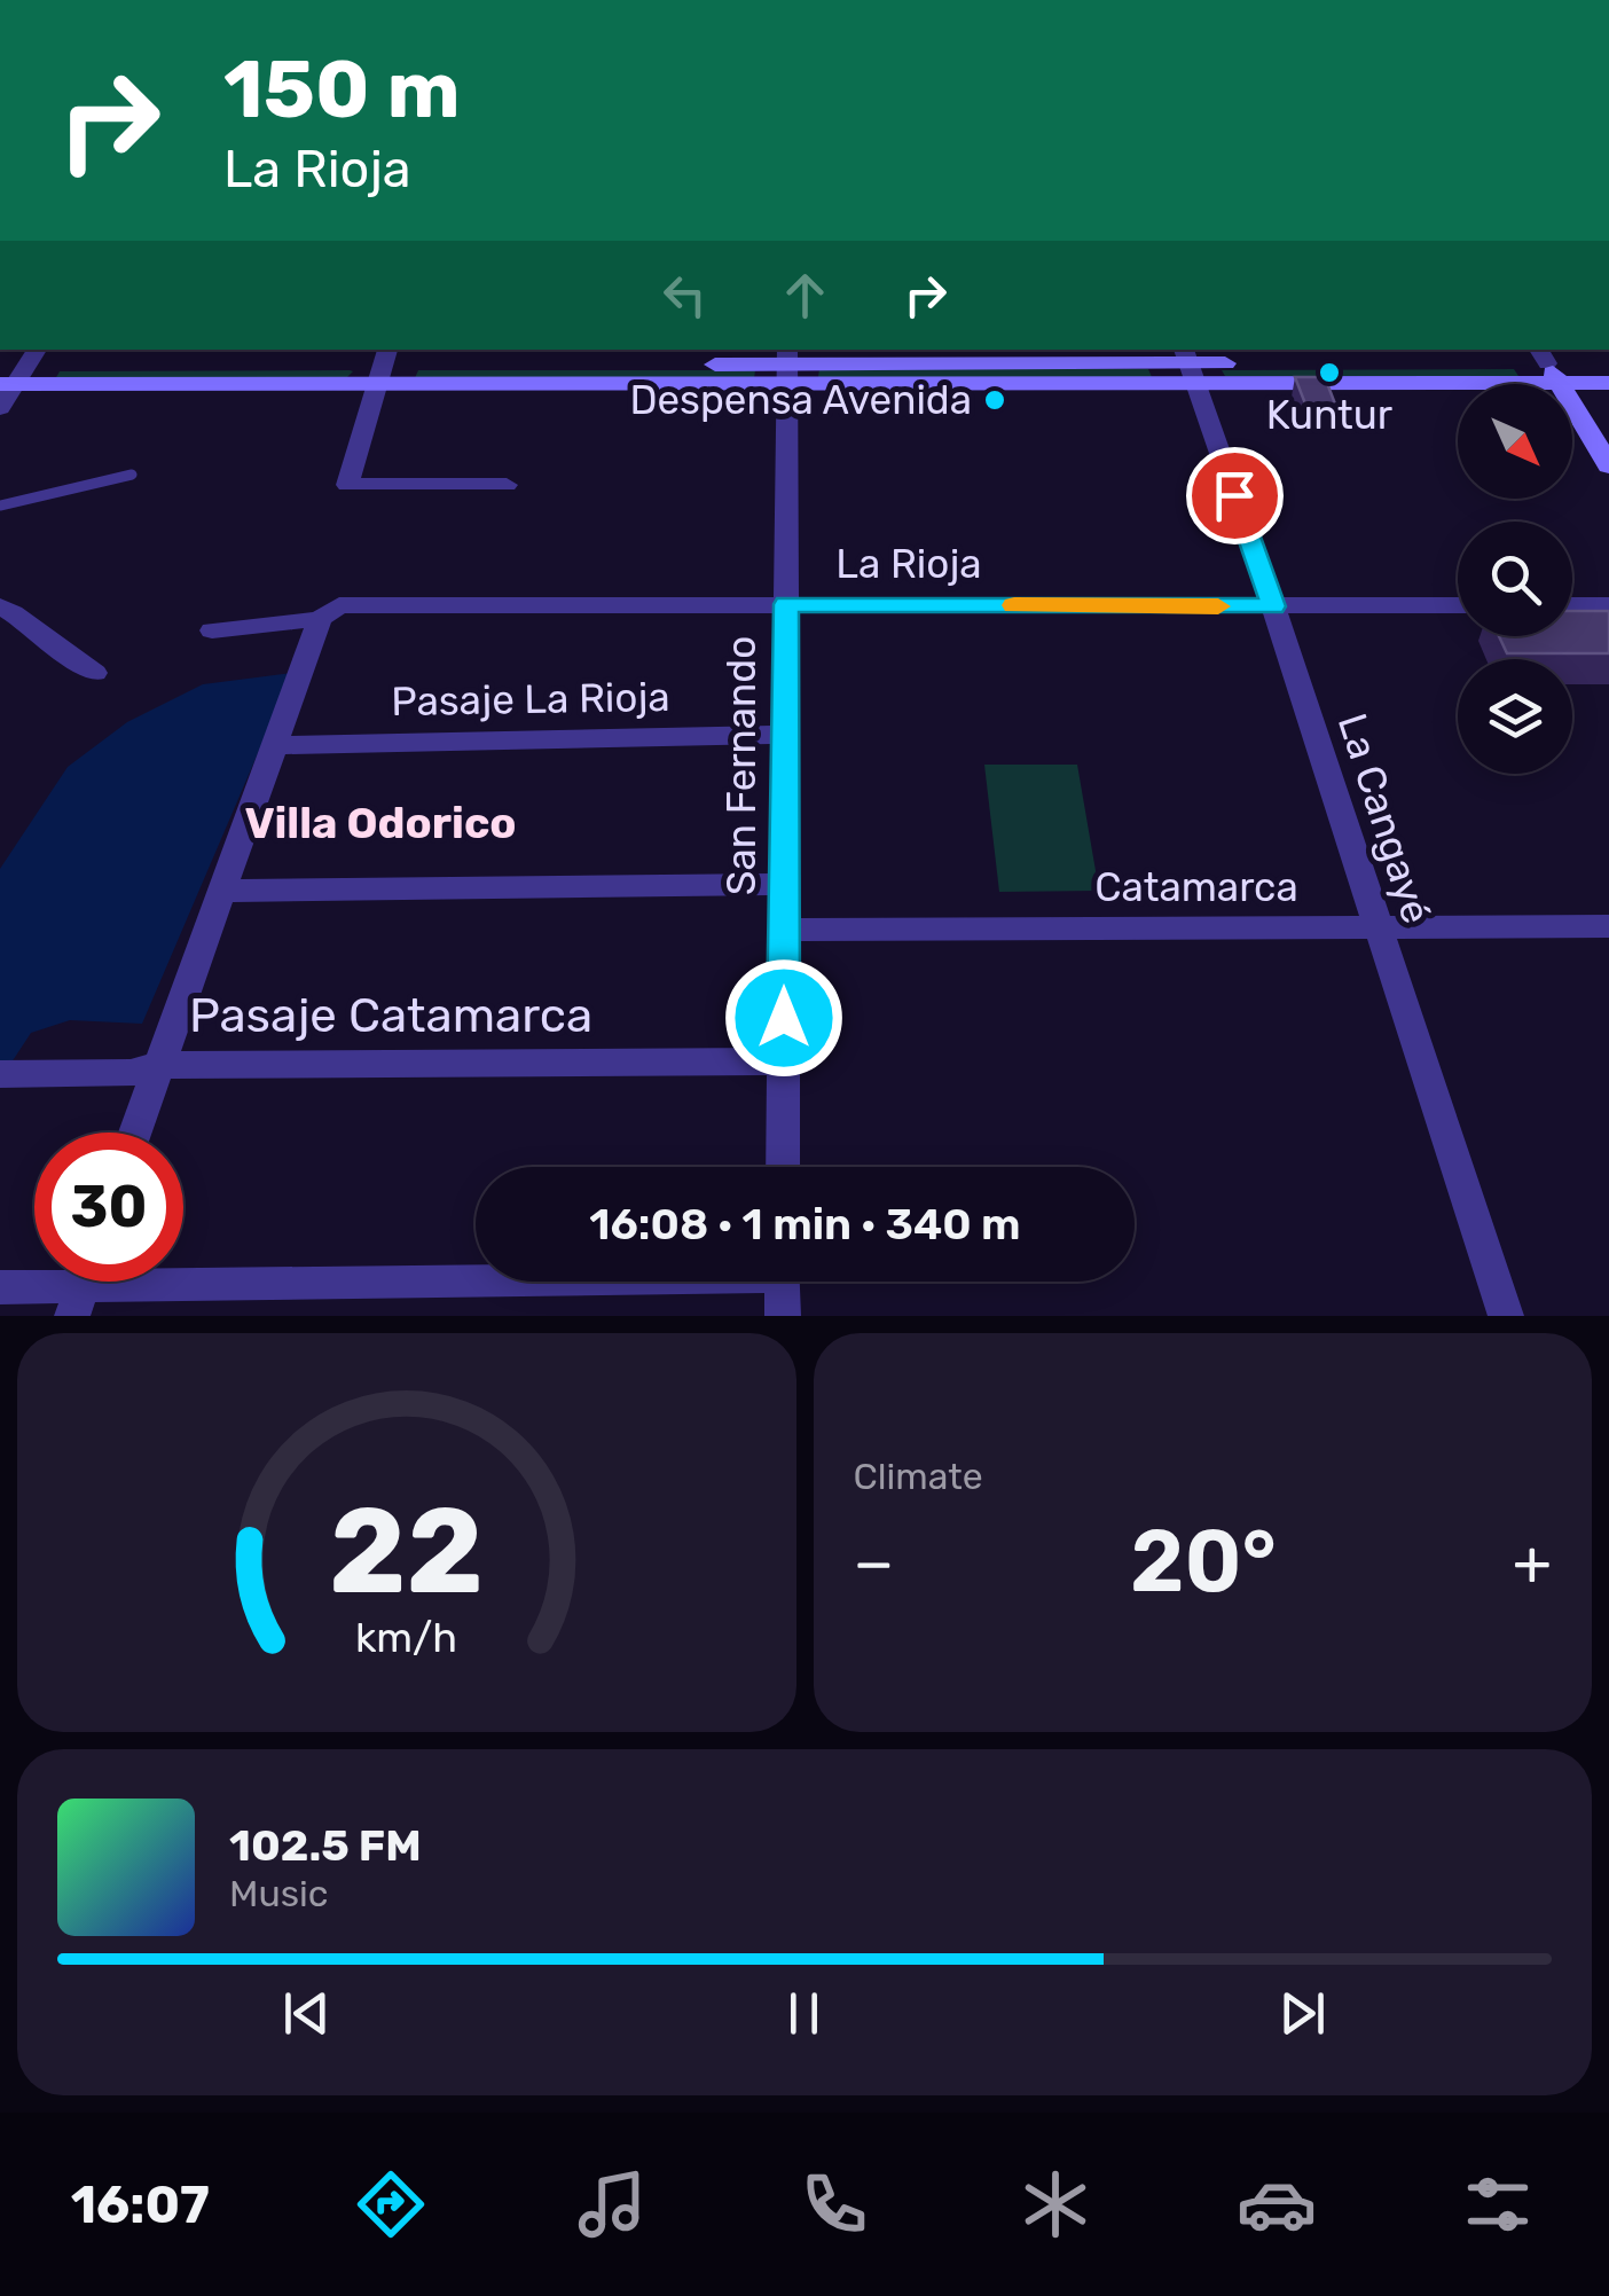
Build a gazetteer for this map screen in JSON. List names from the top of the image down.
{
  "streets": {
    "street": [
      "La Rioja",
      "Pasaje La Rioja",
      "San Fernando",
      "La Cangayé",
      "Catamarca",
      "Pasaje Catamarca"
    ]
  },
  "crossings": [
    ["La Rioja", "San Fernando"],
    ["La Rioja", "La Cangayé"],
    ["Pasaje La Rioja", "San Fernando"],
    ["San Fernando", "Catamarca"],
    ["San Fernando", "Pasaje Catamarca"],
    ["La Cangayé", "Catamarca"]
  ],
  "districts": ["Villa Odorico"],
  "places": ["Kuntur", "Despensa Avenida"],
  "north": "bottom right",
  "page": {
    "turn": ["150 m", "La Rioja"],
    "limit": "30",
    "trip": "16:08 · 1 min · 340 m",
    "tile": "Climate",
    "heat": ["−", "20°", "+"],
    "song": ["102.5 FM", "Music"],
    "tabs": "16:07",
    "gauge": ["22", "km/h"]
  }
}
